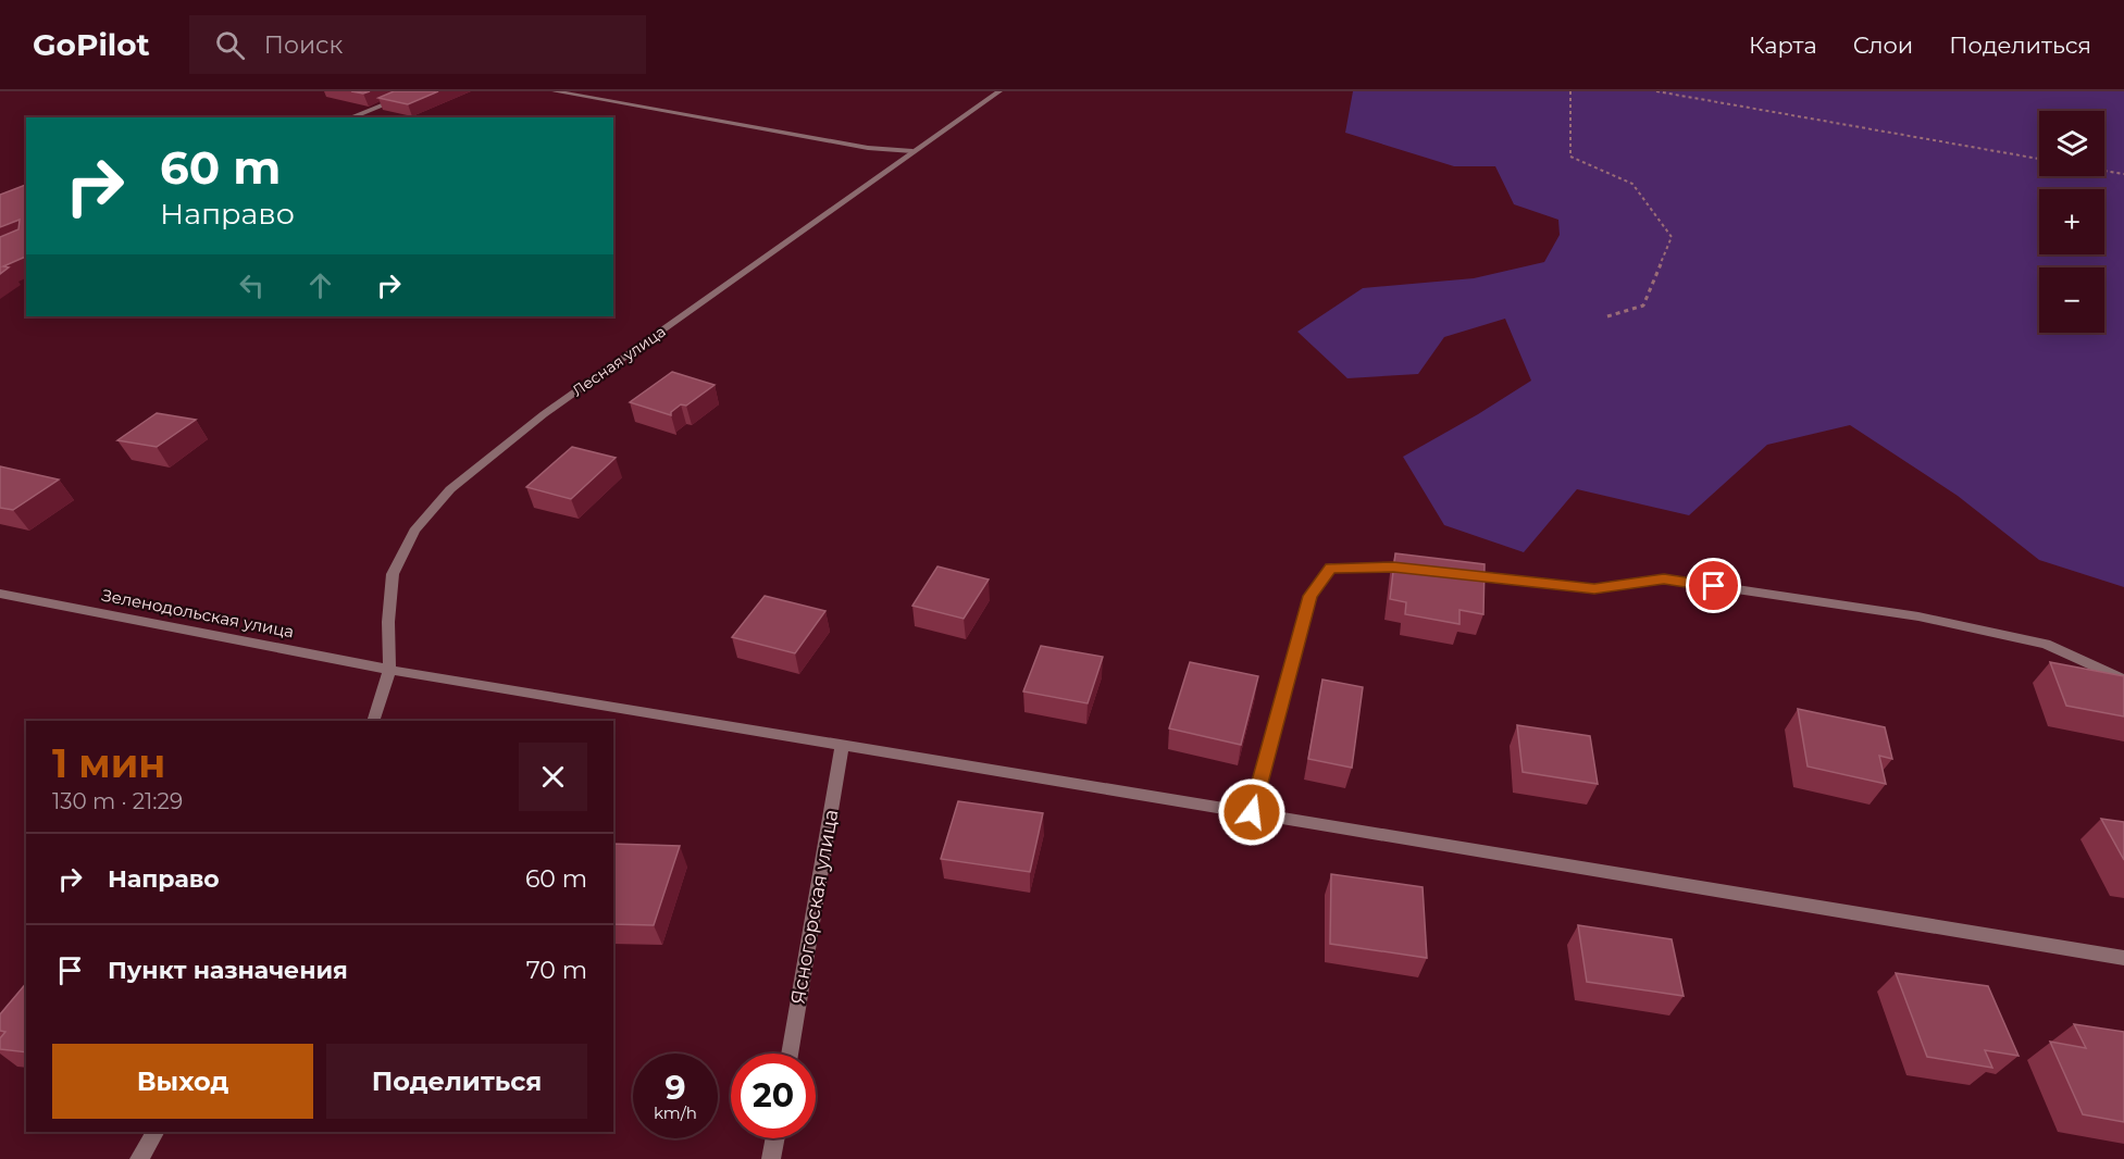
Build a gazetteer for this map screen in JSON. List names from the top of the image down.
{
  "streets": {
    "street": ["Лесная улица", "Зеленодольская улица", "Ясногорская улица"]
  },
  "crossings": [
    ["Лесная улица", "Зеленодольская улица"],
    ["Зеленодольская улица", "Ясногорская улица"]
  ],
  "page": {
    "header": "GoPilot",
    "search": "Поиск",
    "nav": ["Карта", "Слои", "Поделиться"],
    "map_buttons": ["+", "−"],
    "turn": ["60 m", "Направо"],
    "heading": ["1 мин", "130 m · 21:29"],
    "list": [
      {
        "name": "Направо",
        "value": "60 m"
      },
      {
        "name": "Пункт назначения",
        "value": "70 m"
      }
    ],
    "buttons": ["Выход", "Поделиться"],
    "speed": "9 km/h",
    "limit": "20"
  }
}
